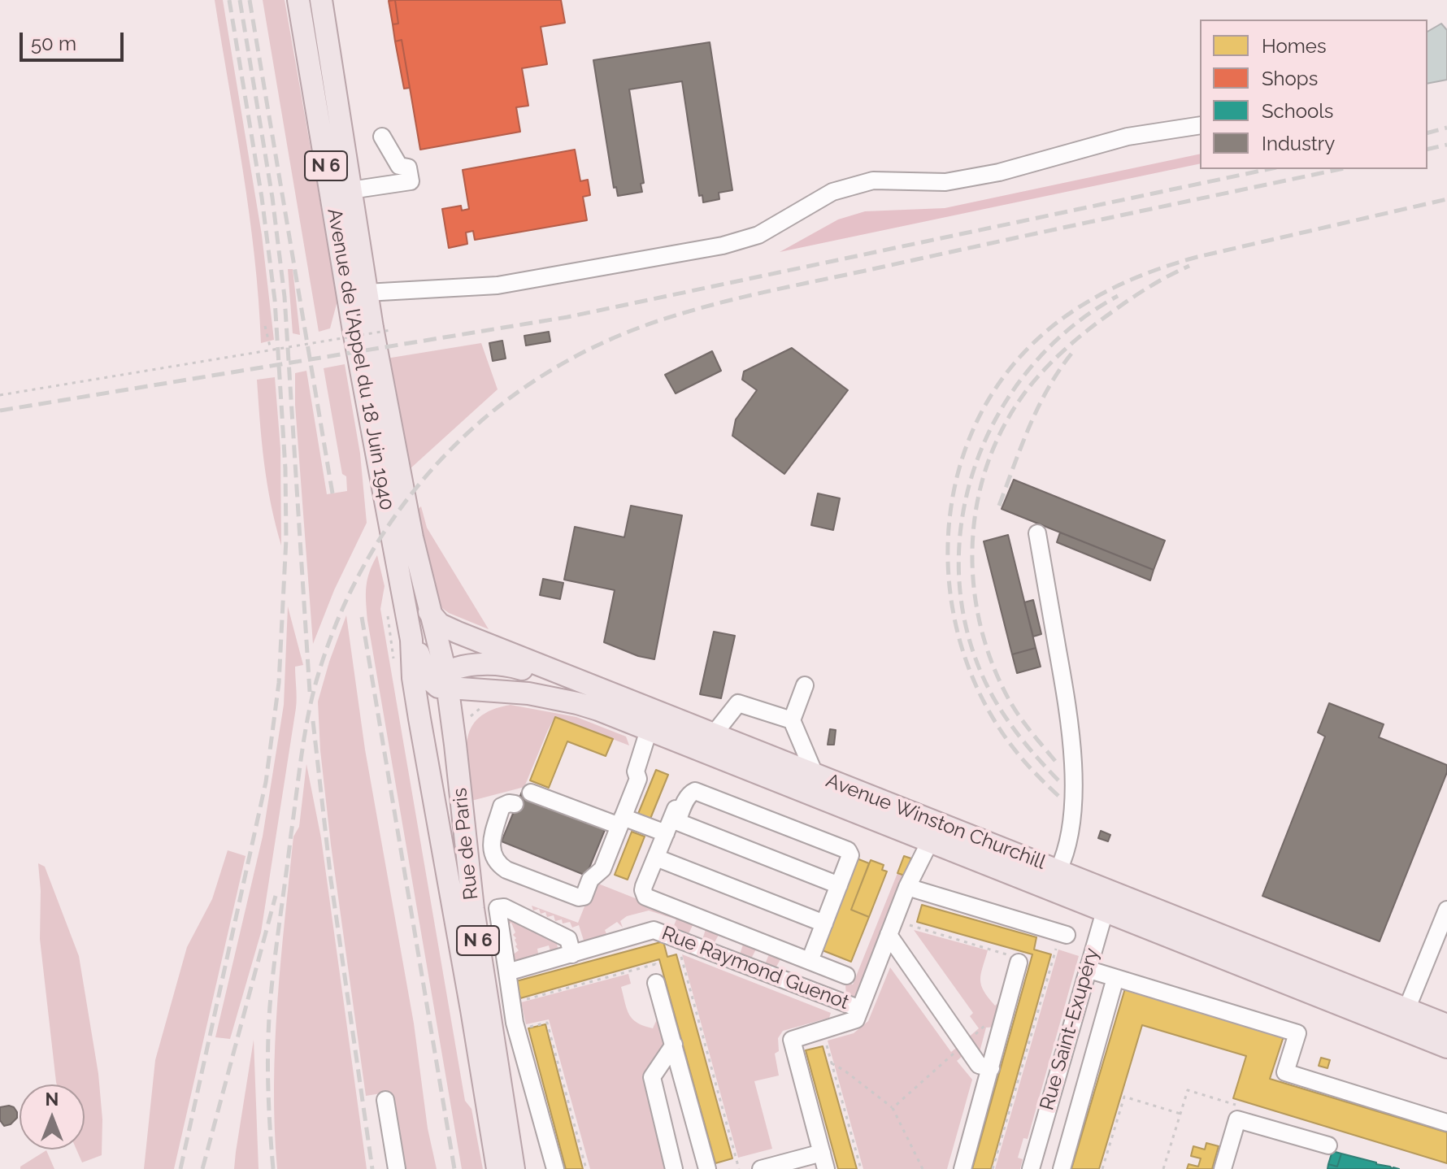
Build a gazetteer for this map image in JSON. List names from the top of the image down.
{
  "streets": {
    "main road": [
      "N 6",
      "Avenue de l'Appel du 18 Juin 1940",
      "Avenue Winston Churchill",
      "Rue de Paris"
    ],
    "street": ["Rue Raymond Guenot", "Rue Saint-Exupéry"]
  },
  "crossings": [
    ["N 6", "Avenue Winston Churchill"],
    ["N 6", "Rue de Paris"],
    ["Avenue de l'Appel du 18 Juin 1940", "Rue de Paris"],
    ["Avenue Winston Churchill", "Rue Saint-Exupéry"]
  ],
  "legend": [
    "Homes",
    "Shops",
    "Schools",
    "Industry"
  ],
  "scale_bar": "50 m",
  "north": "top"
}
